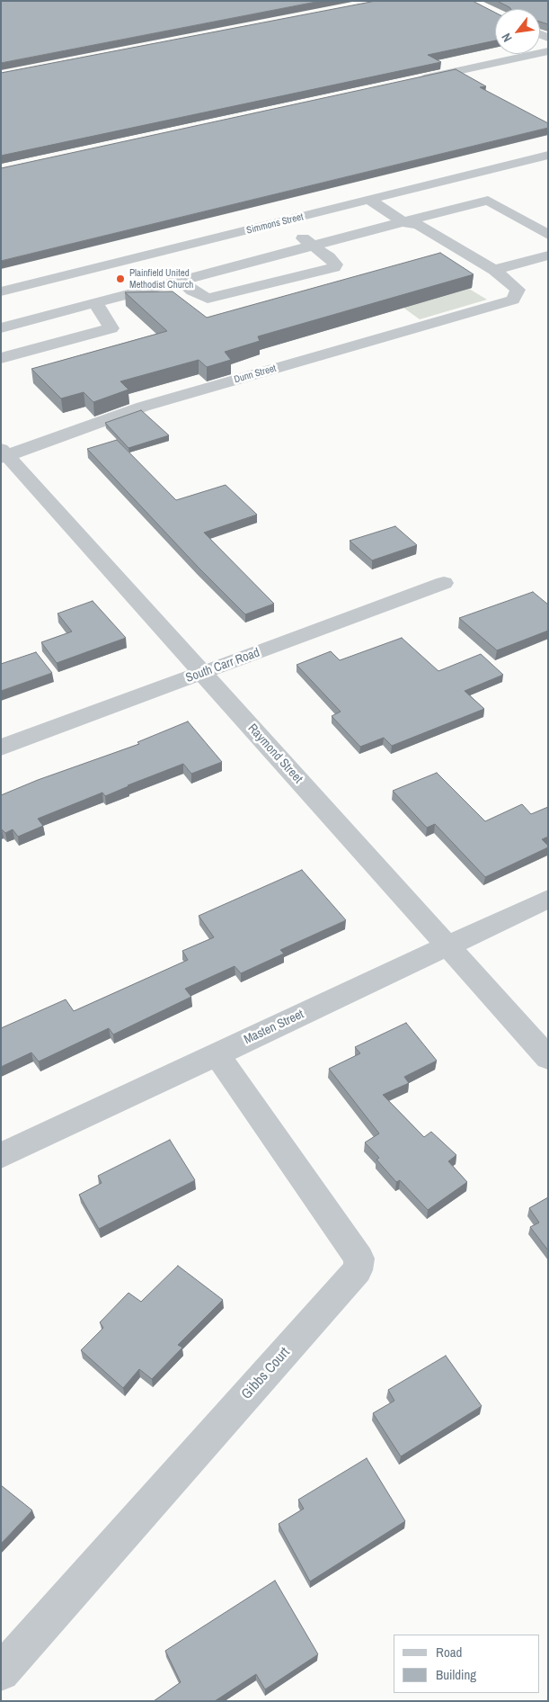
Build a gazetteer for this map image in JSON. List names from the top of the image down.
{
  "streets": {
    "street": [
      "Simmons Street",
      "Dunn Street",
      "South Carr Road",
      "Raymond Street",
      "Masten Street",
      "Gibbs Court"
    ]
  },
  "crossings": [
    ["Dunn Street", "Raymond Street"],
    ["South Carr Road", "Raymond Street"],
    ["Raymond Street", "Masten Street"],
    ["Masten Street", "Gibbs Court"]
  ],
  "places": ["Plainfield United Methodist Church"],
  "legend": ["Road", "Building"],
  "north": "bottom left"
}
